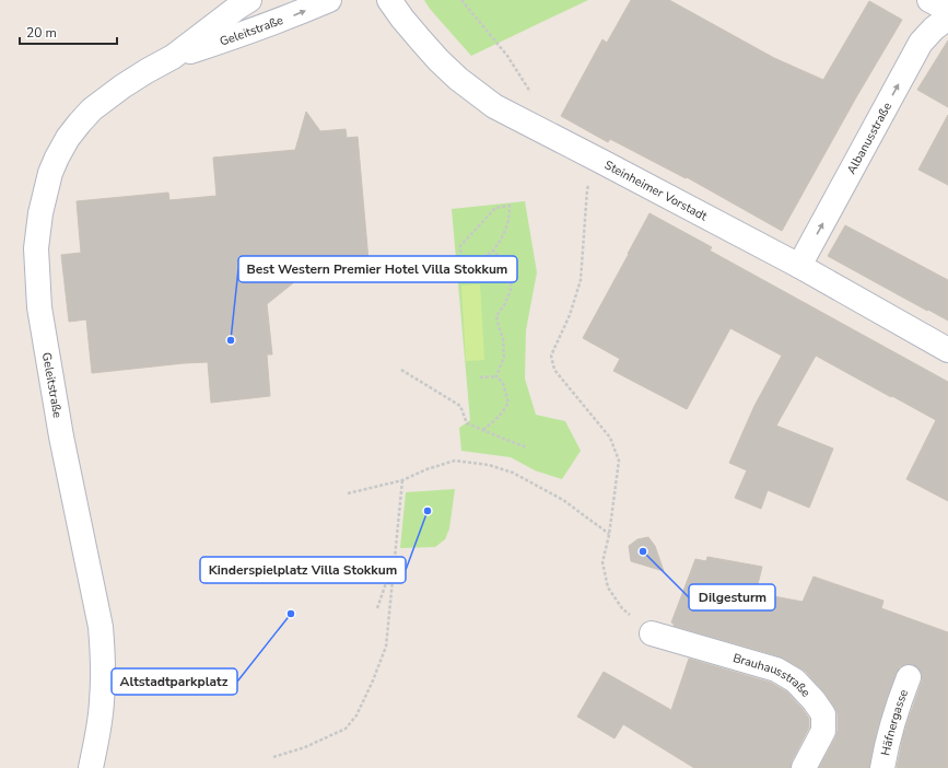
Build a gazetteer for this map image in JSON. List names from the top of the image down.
{
  "streets": {
    "main road": [
      "Geleitstraße",
      "Albanusstraße",
      "Steinheimer Vorstadt",
      "Brauhausstraße",
      "Häfnergasse"
    ]
  },
  "crossings": [
    ["Albanusstraße", "Steinheimer Vorstadt"]
  ],
  "one_way": ["Albanusstraße"],
  "places": [
    "Best Western Premier Hotel Villa Stokkum",
    "Kinderspielplatz Villa Stokkum",
    "Dilgesturm",
    "Altstadtparkplatz"
  ],
  "scale_bar": "20 m"
}
